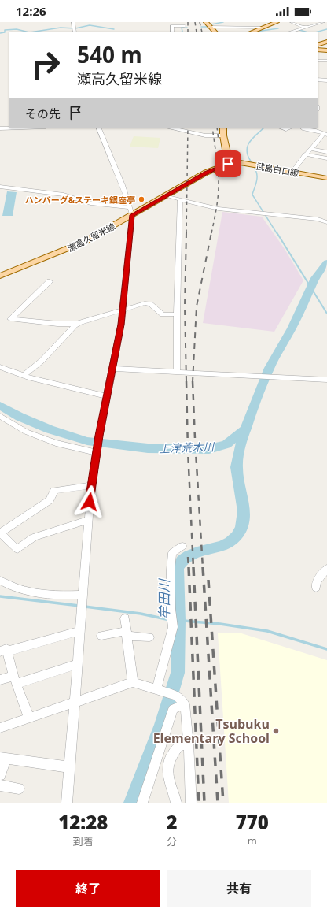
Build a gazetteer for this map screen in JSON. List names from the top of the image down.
{
  "streets": {
    "main road": ["武島白口線", "瀬高久留米線"]
  },
  "crossings": [
    ["武島白口線", "瀬高久留米線"]
  ],
  "water": ["上津荒木川", "牟田川"],
  "places": ["ハンバーグ&ステーキ銀座亭", "Tsubuku Elementary School"],
  "page": {
    "status": "12:26",
    "turn": ["540 m", "瀬高久留米線"],
    "then": "その先",
    "eta": [
      "12:28",
      "到着",
      "2",
      "分",
      "770",
      "m"
    ],
    "buttons": ["終了", "共有"]
  }
}
